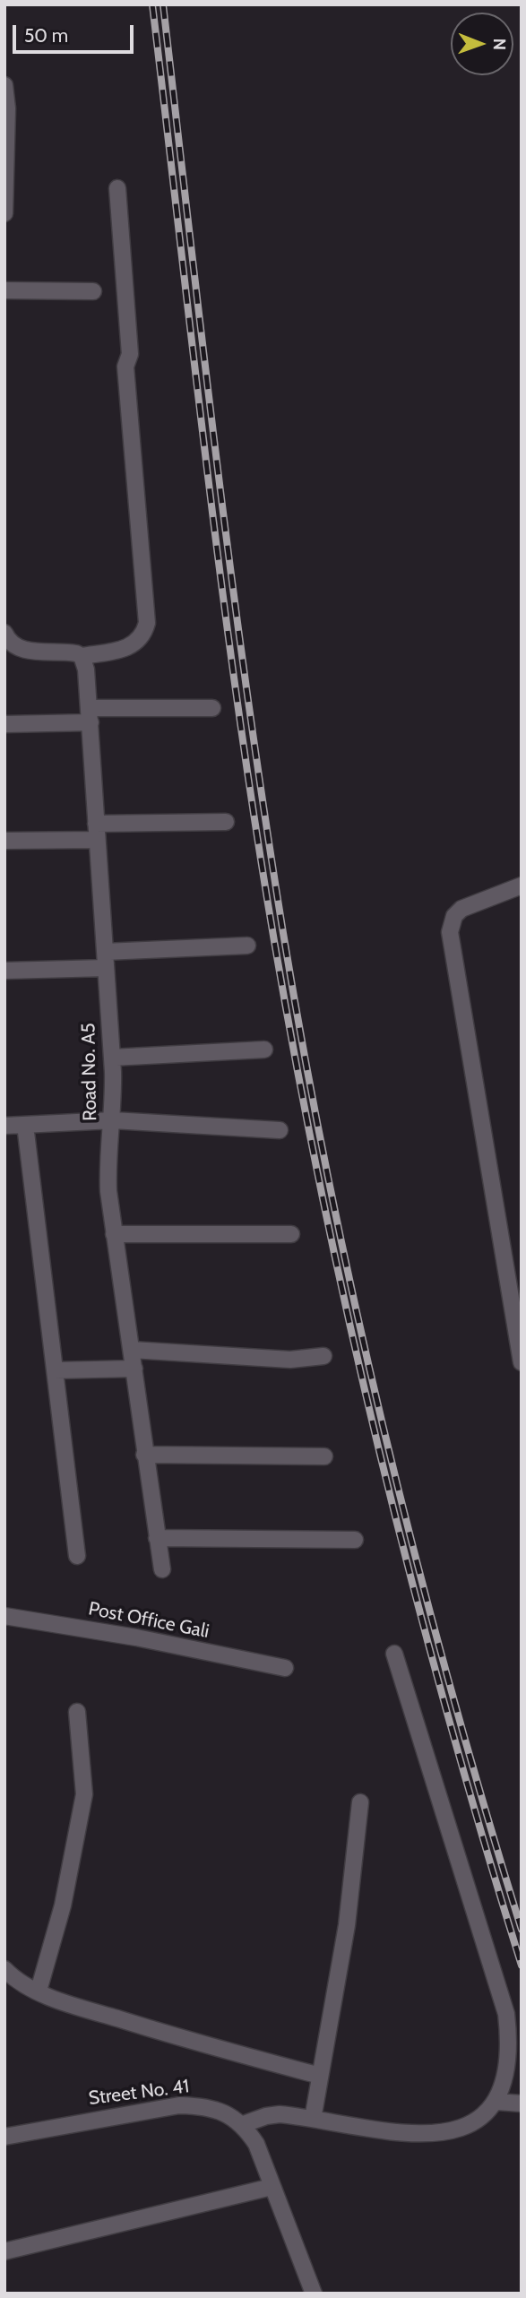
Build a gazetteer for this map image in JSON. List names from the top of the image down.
{
  "streets": {
    "street": ["Road No. A5", "Post Office Gali", "Street No. 41"]
  },
  "scale_bar": "50 m",
  "north": "right"
}
